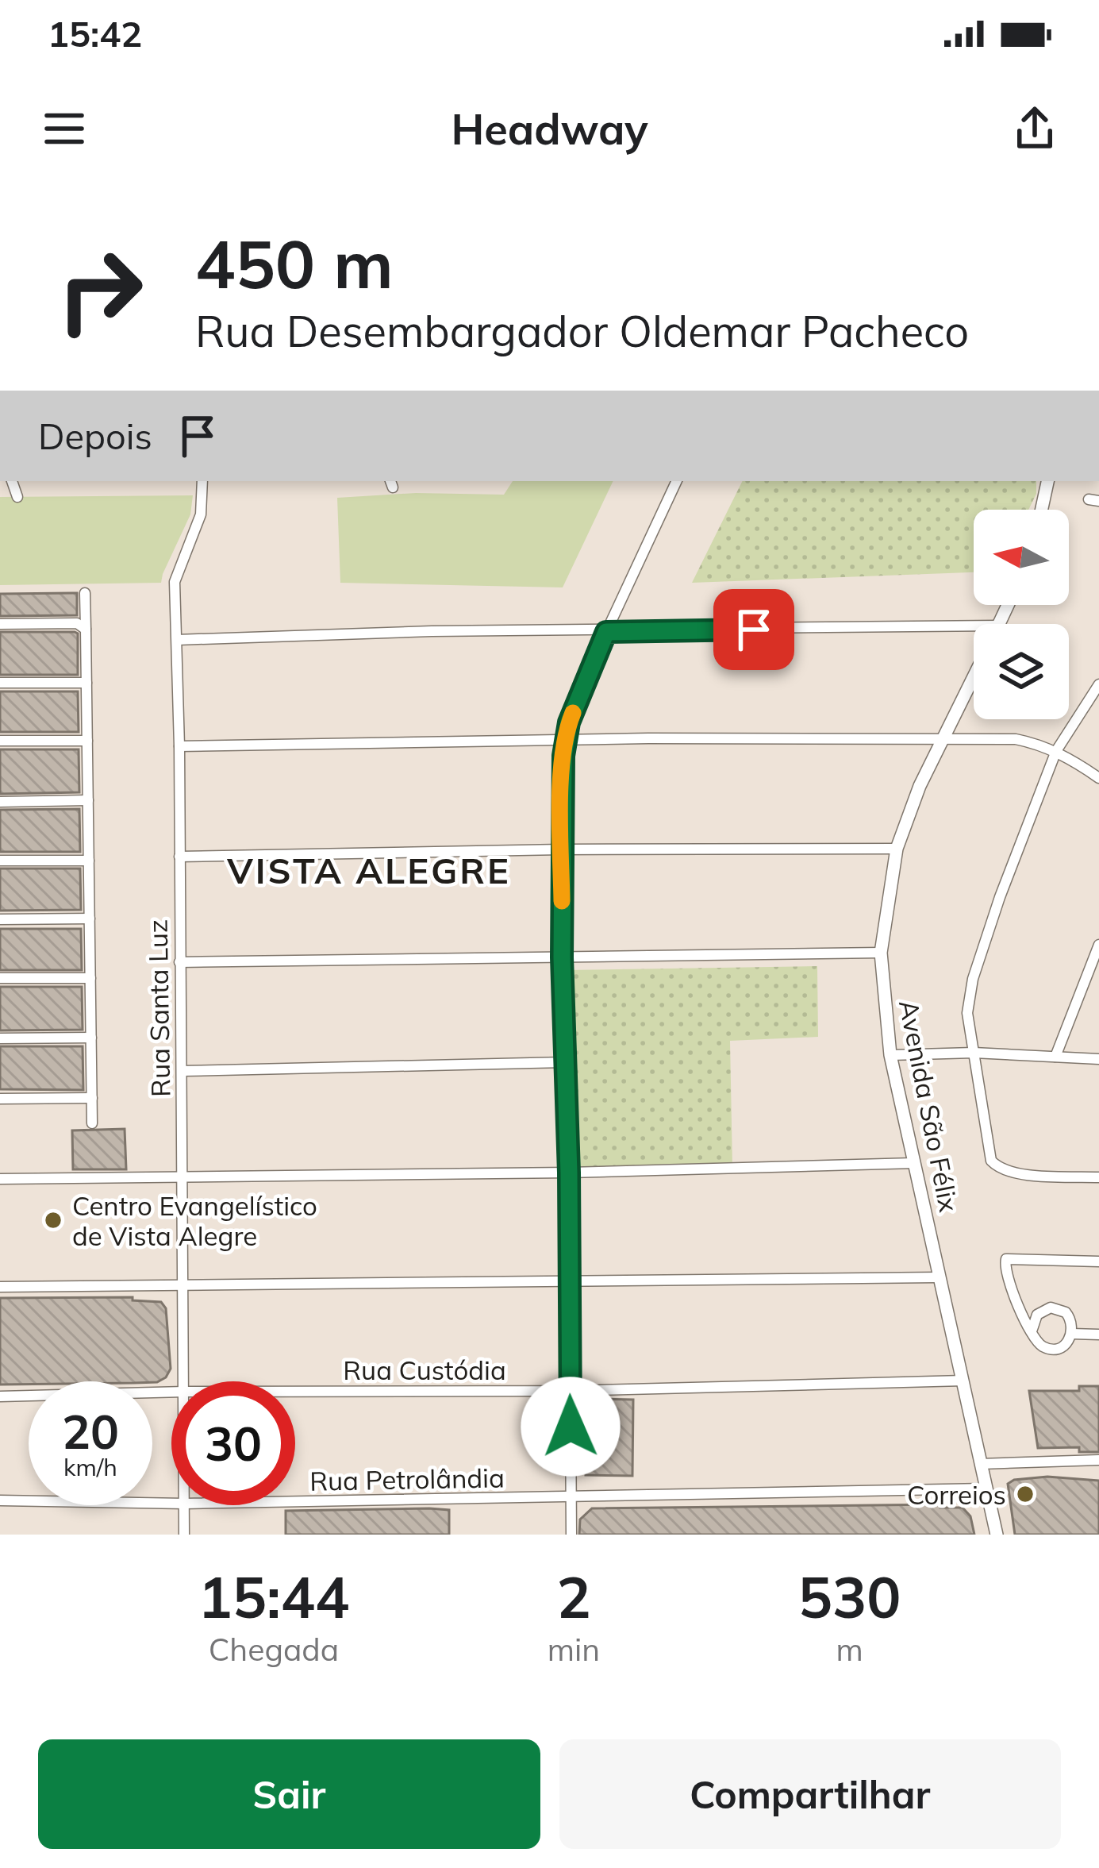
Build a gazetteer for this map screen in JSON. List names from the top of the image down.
{
  "streets": {
    "street": [
      "Rua Santa Luz",
      "Avenida São Félix",
      "Rua Custódia",
      "Rua Petrolândia"
    ]
  },
  "crossings": [
    ["Avenida São Félix", "Rua Custódia"],
    ["Avenida São Félix", "Rua Petrolândia"]
  ],
  "districts": ["VISTA ALEGRE"],
  "places": ["Centro Evangelístico de Vista Alegre", "Correios"],
  "north": "left",
  "page": {
    "status": "15:42",
    "header": "Headway",
    "turn": ["450 m", "Rua Desembargador Oldemar Pacheco"],
    "then": "Depois",
    "speed": "20 km/h",
    "limit": "30",
    "eta": [
      "15:44",
      "Chegada",
      "2",
      "min",
      "530",
      "m"
    ],
    "buttons": ["Sair", "Compartilhar"]
  }
}
